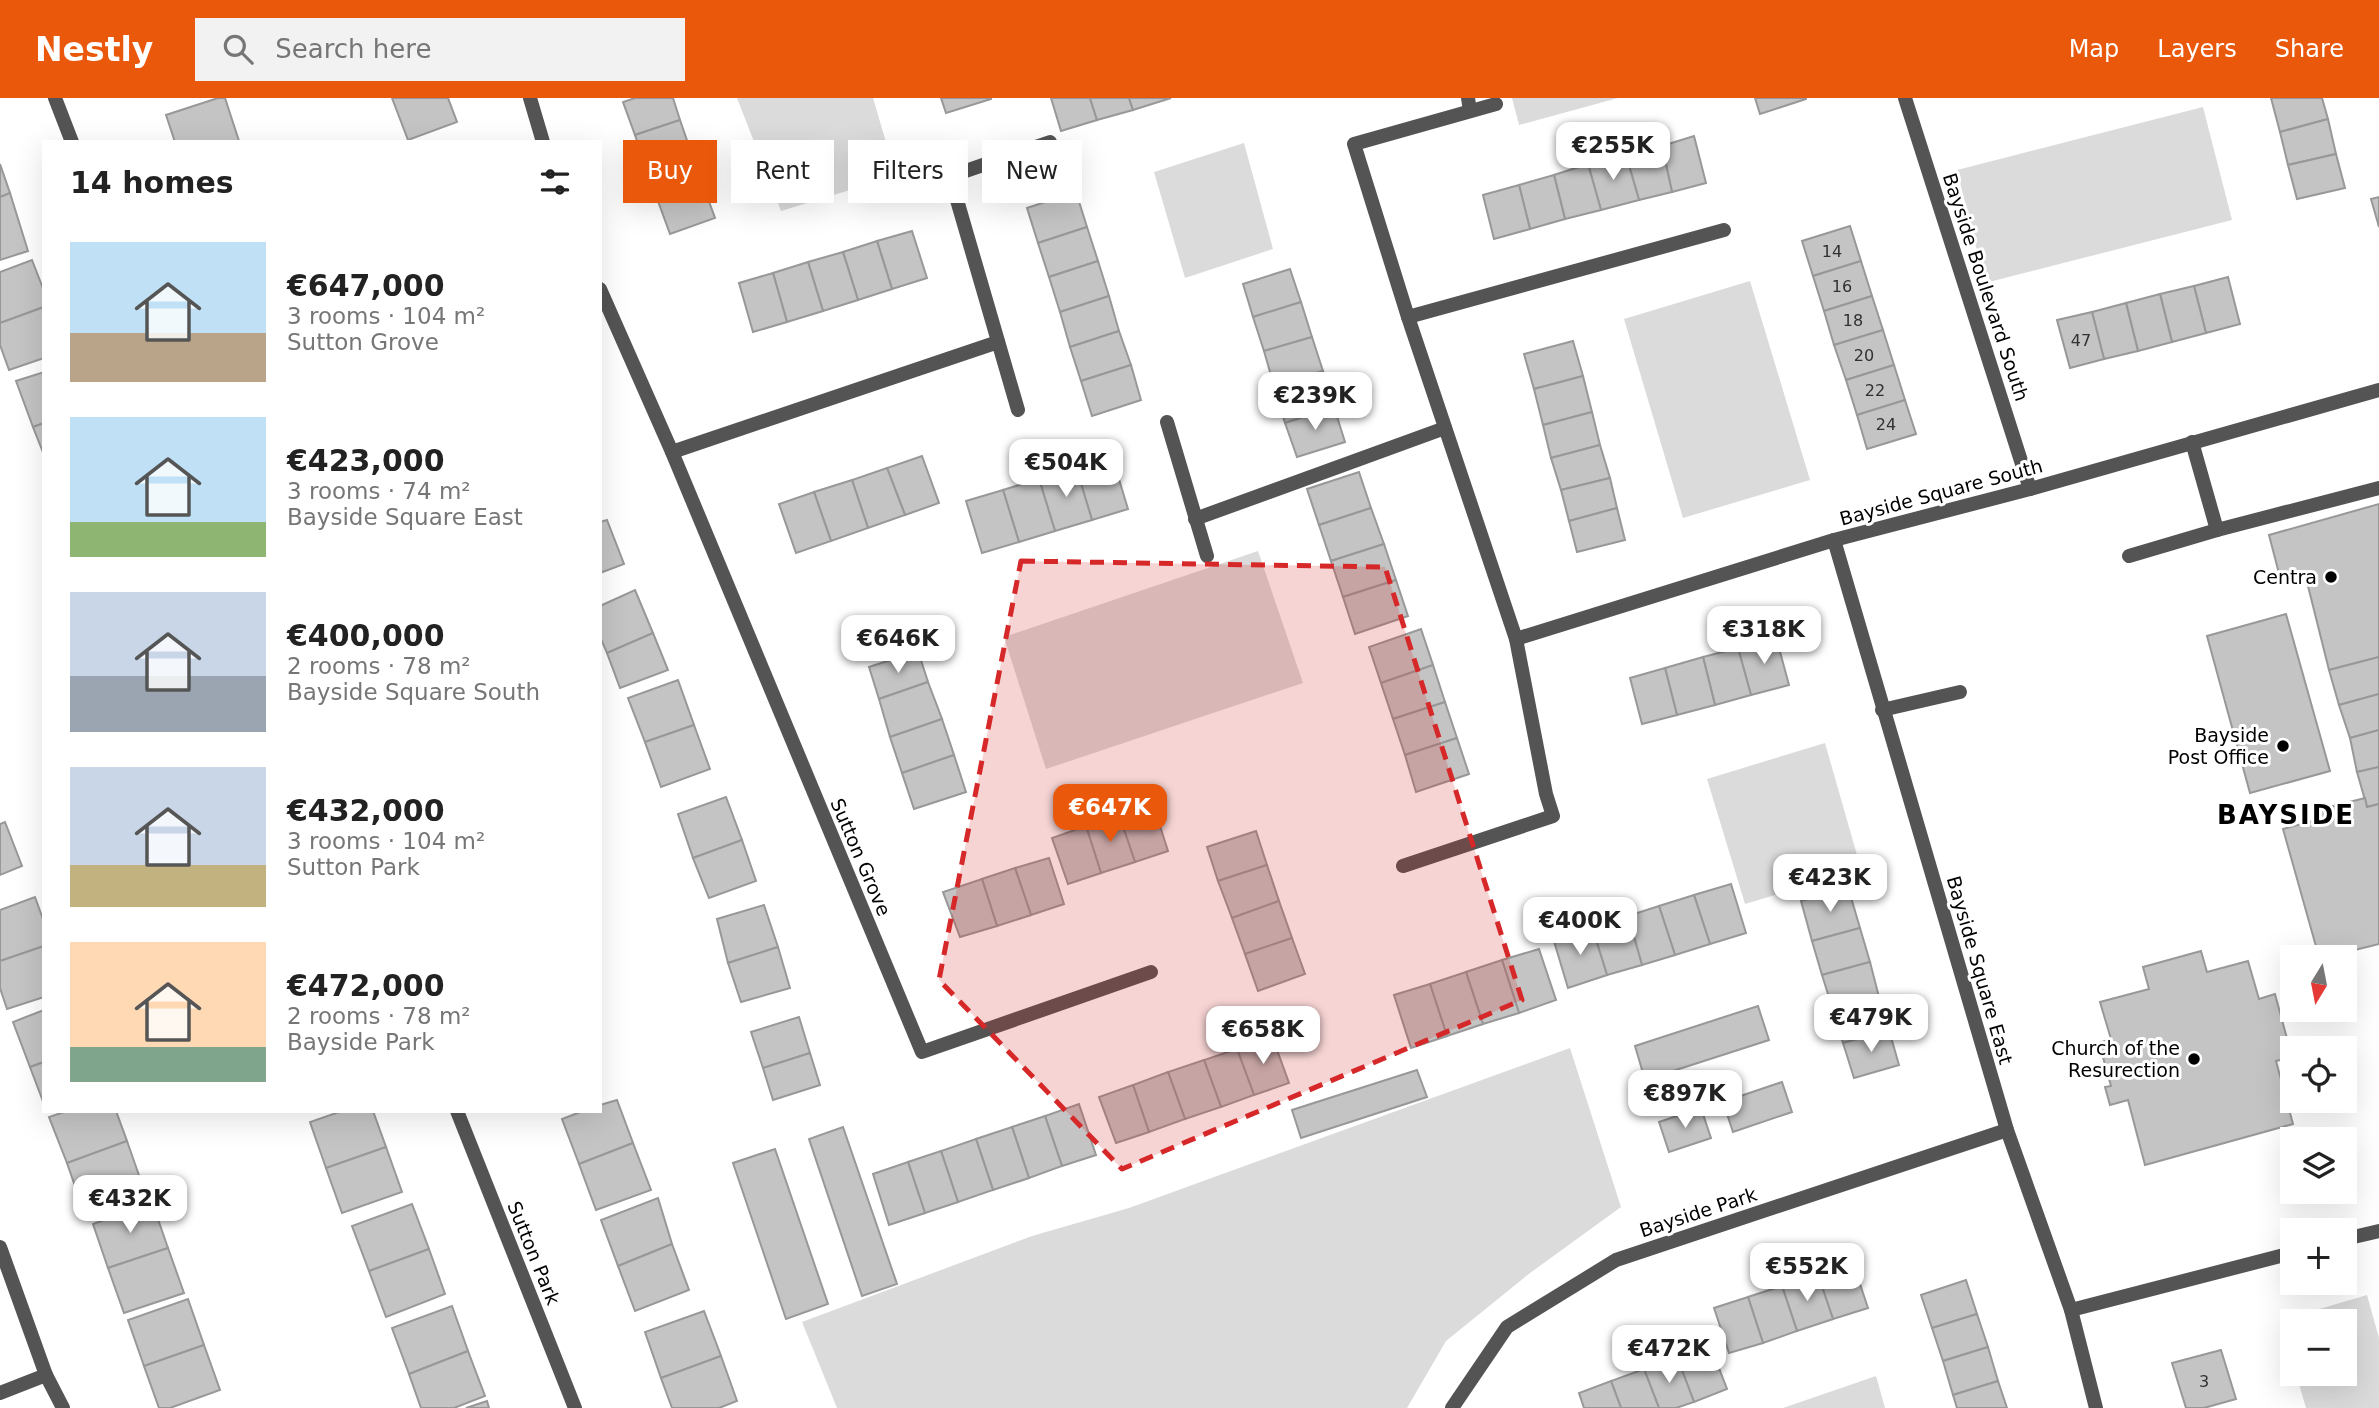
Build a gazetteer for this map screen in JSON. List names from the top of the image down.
{
  "streets": {
    "street": [
      "Bayside Boulevard South",
      "Bayside Square South",
      "Sutton Grove",
      "Bayside Square East",
      "Bayside Park",
      "Sutton Park"
    ]
  },
  "crossings": [
    ["Bayside Boulevard South", "Bayside Square South"],
    ["Bayside Square South", "Bayside Square East"],
    ["Bayside Square East", "Bayside Park"]
  ],
  "districts": ["BAYSIDE"],
  "places": ["Centra", "Bayside Post Office", "Church of the Resurection"],
  "house_numbers": [
    "14",
    "16",
    "18",
    "47",
    "20",
    "22",
    "24",
    "3"
  ],
  "north": "bottom",
  "page": {
    "header": "Nestly",
    "search": "Search here",
    "nav": ["Map", "Layers", "Share"],
    "price": [
      "€255K",
      "€239K",
      "€504K",
      "€318K",
      "€646K",
      "€647K",
      "€423K",
      "€400K",
      "€479K",
      "€658K",
      "€897K",
      "€432K",
      "€552K",
      "€472K"
    ],
    "chip": [
      "Buy",
      "Rent",
      "Filters",
      "New"
    ],
    "heading": "14 homes",
    "list": [
      {
        "name": "€647,000",
        "note": "3 rooms · 104 m² · Sutton Grove"
      },
      {
        "name": "€423,000",
        "note": "3 rooms · 74 m² · Bayside Square East"
      },
      {
        "name": "€400,000",
        "note": "2 rooms · 78 m² · Bayside Square South"
      },
      {
        "name": "€432,000",
        "note": "3 rooms · 104 m² · Sutton Park"
      },
      {
        "name": "€472,000",
        "note": "2 rooms · 78 m² · Bayside Park"
      }
    ],
    "map_buttons": ["+", "−"]
  }
}
